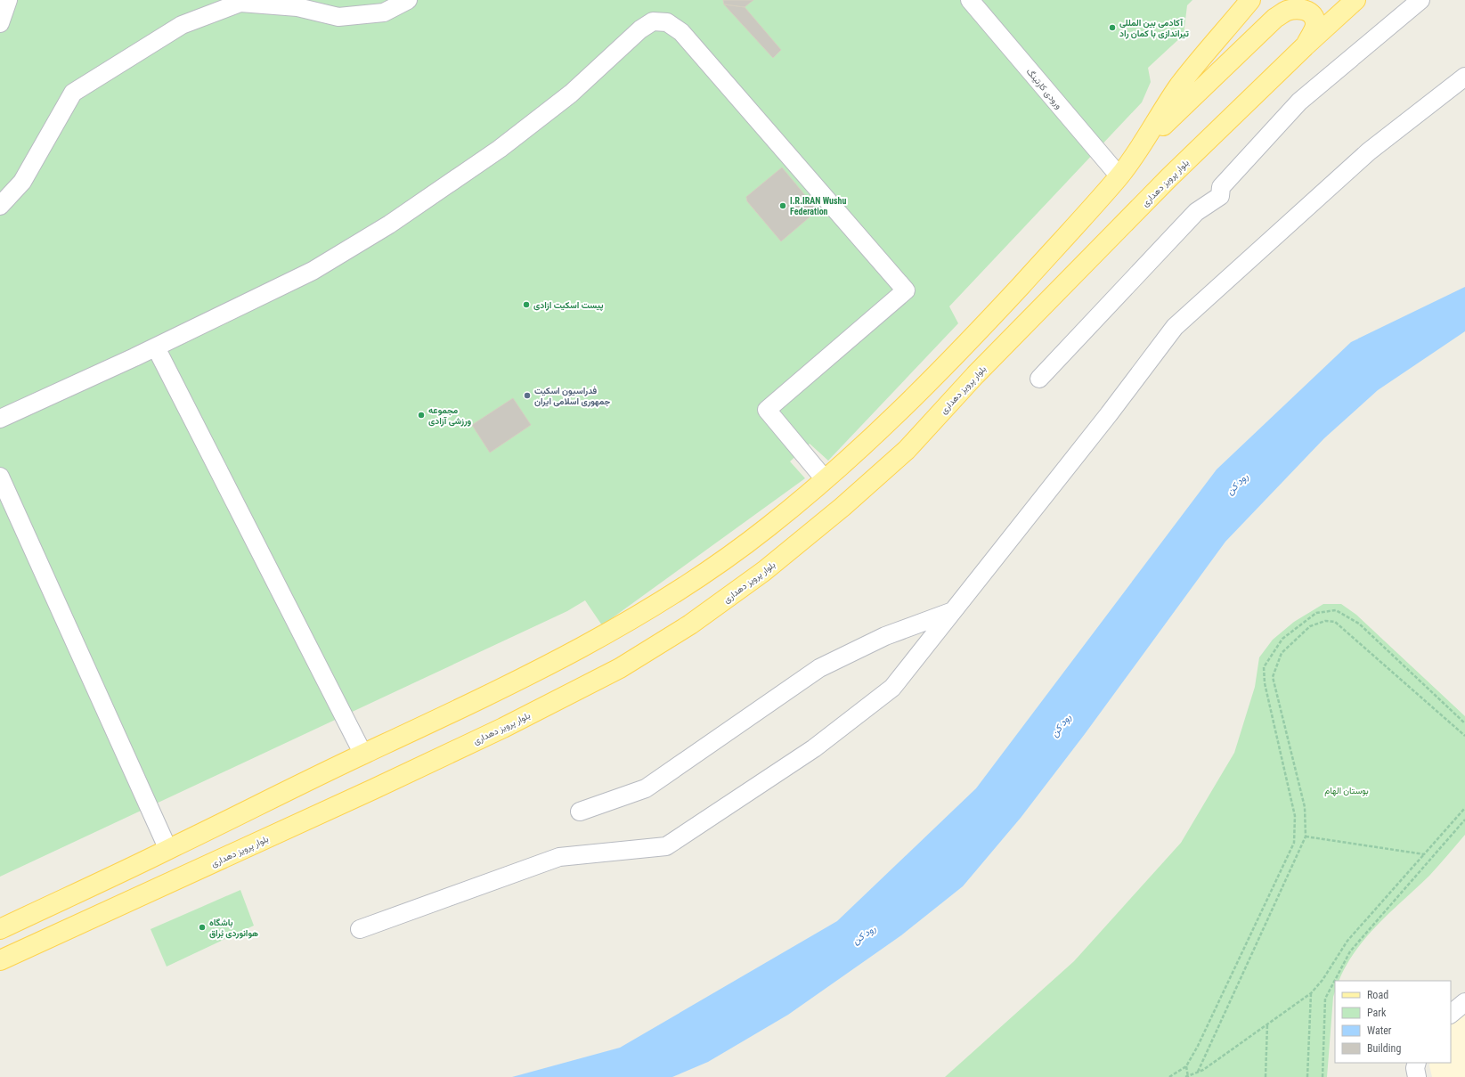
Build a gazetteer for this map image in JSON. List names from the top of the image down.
{
  "streets": {
    "main road": ["بلوار پرویز دهداری"],
    "street": ["ورودی کارتینگ"]
  },
  "water": ["رود کن"],
  "parks": ["بوستان الهام"],
  "places": [
    "آکادمی بین المللی تیراندازی با کمان راد",
    "I.R.IRAN Wushu Federation",
    "پیست اسکیت ازادی",
    "فدراسیون اسکیت جمهوری اسلامی ایران",
    "مجموعه ورزشی آزادی",
    "باشگاه هوانوردی بُراق"
  ],
  "legend": [
    "Road",
    "Park",
    "Water",
    "Building"
  ]
}
